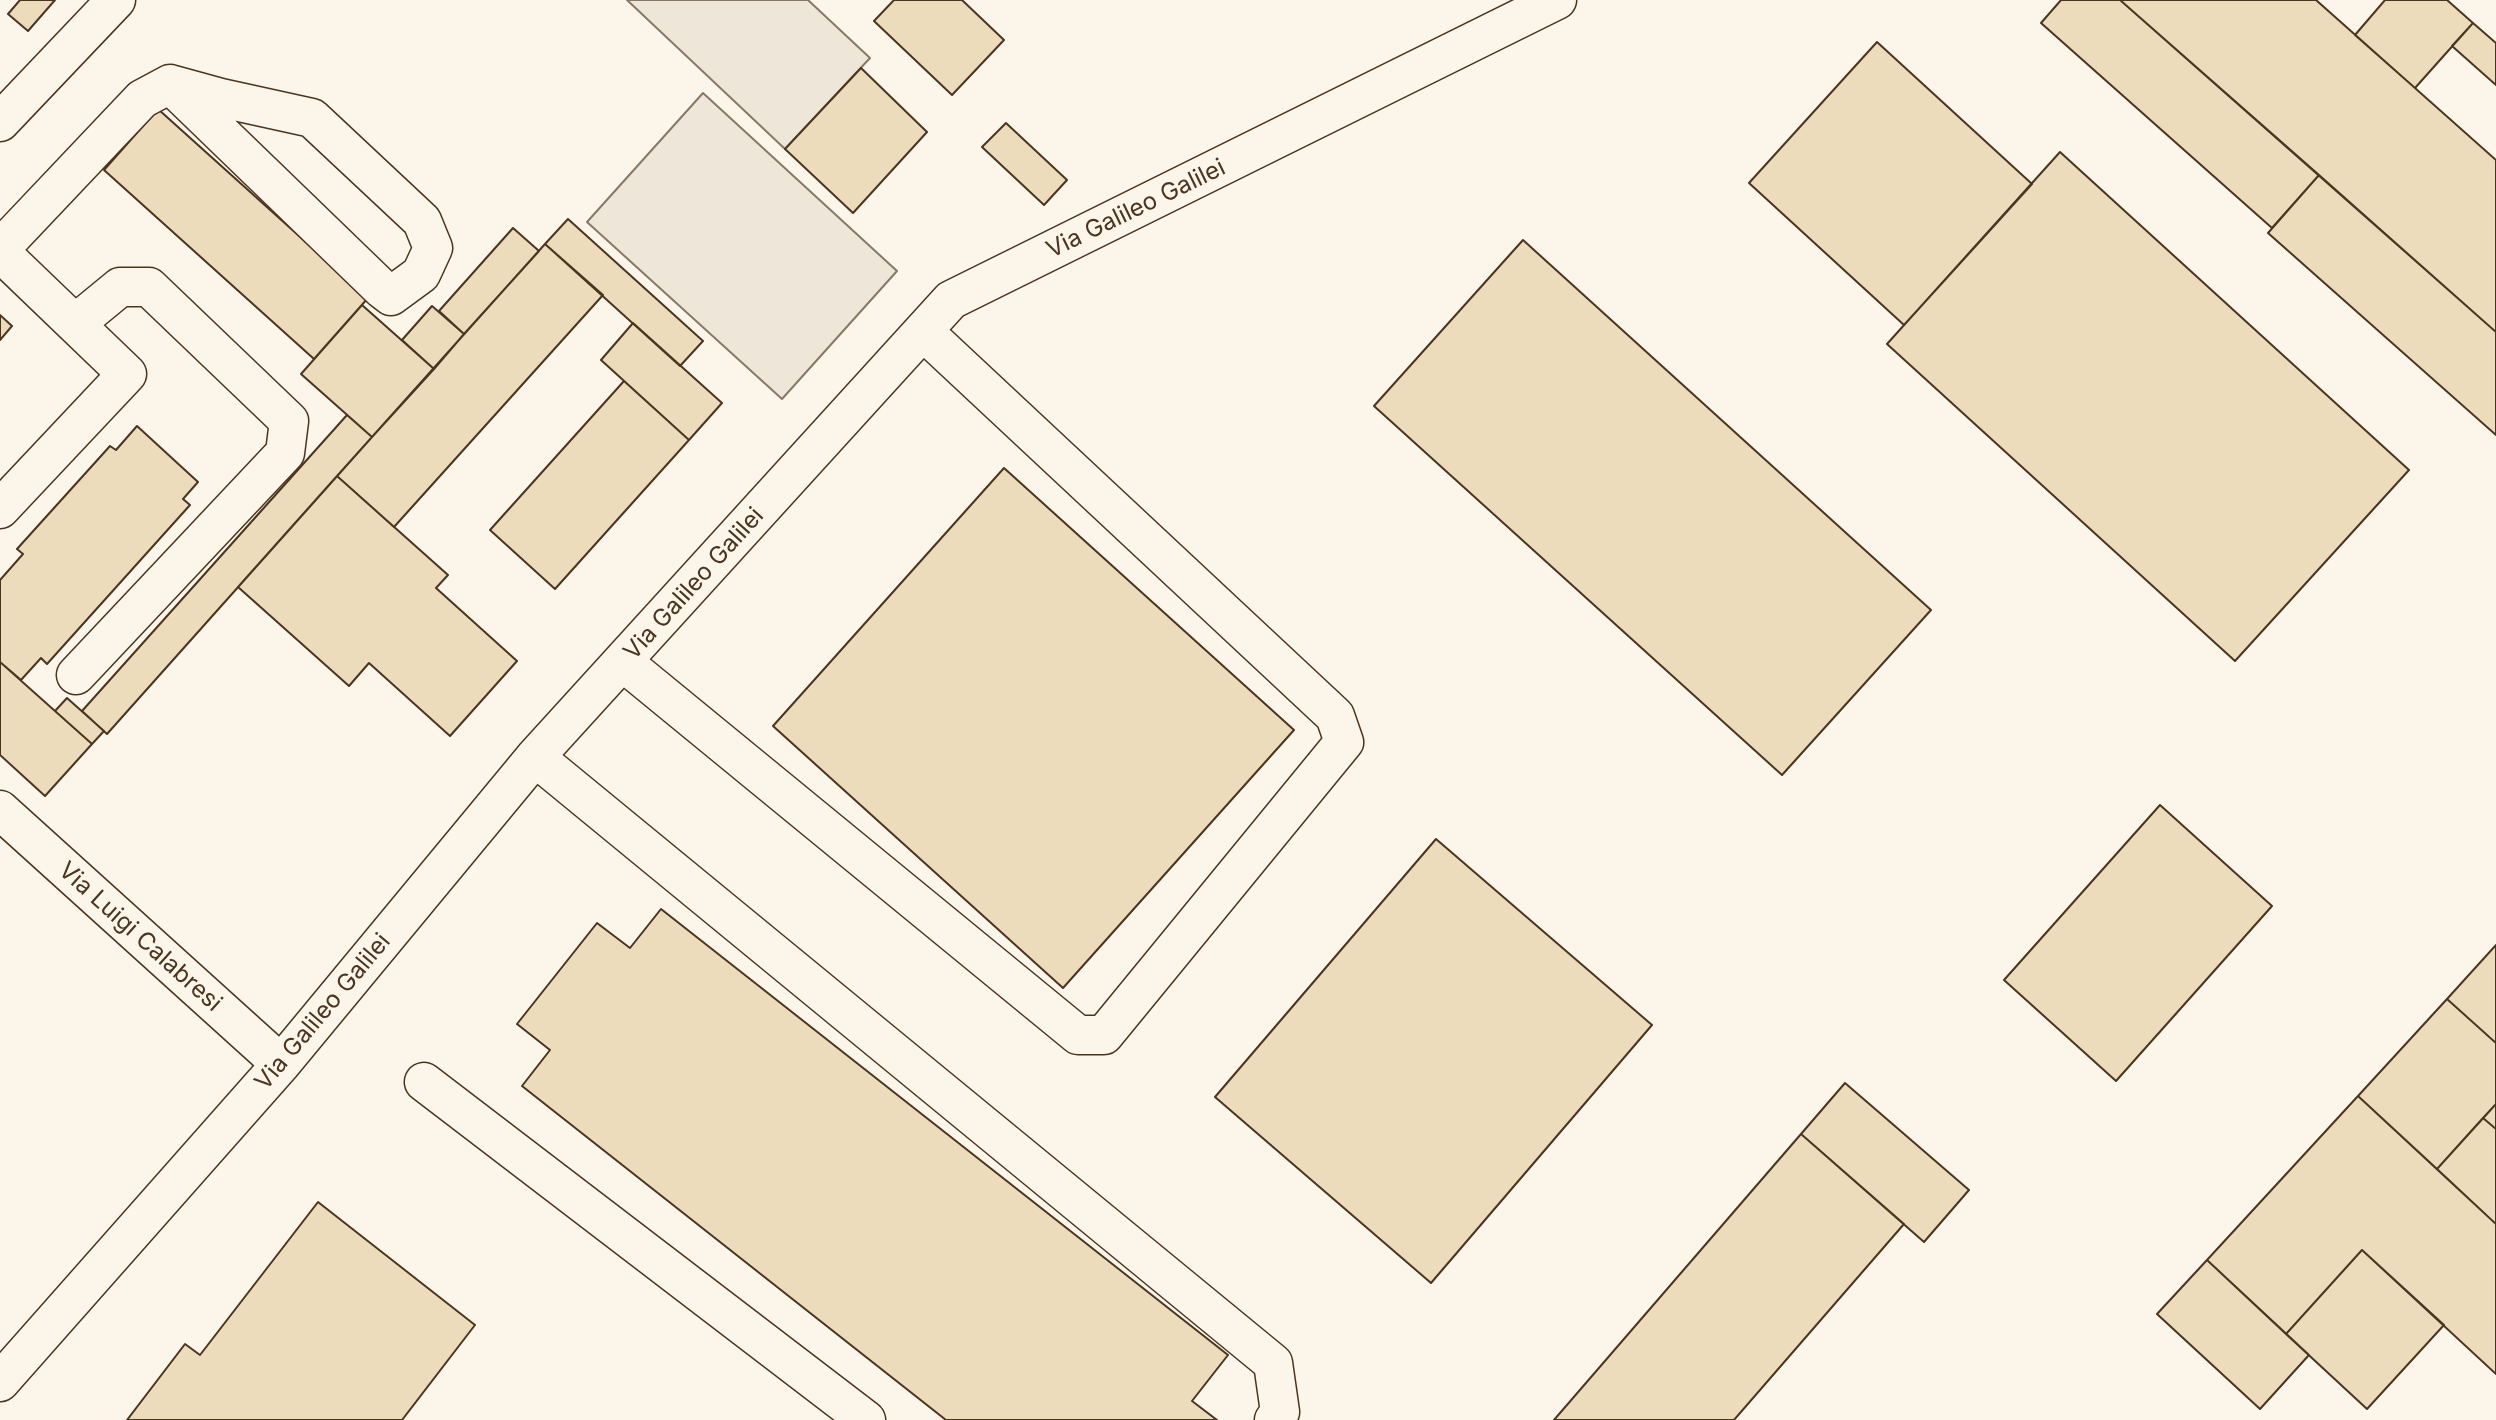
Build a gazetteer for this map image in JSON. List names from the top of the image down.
{
  "streets": {
    "street": ["Via Galileo Galilei", "Via Luigi Calabresi"]
  },
  "crossings": [
    ["Via Galileo Galilei", "Via Luigi Calabresi"]
  ]
}
